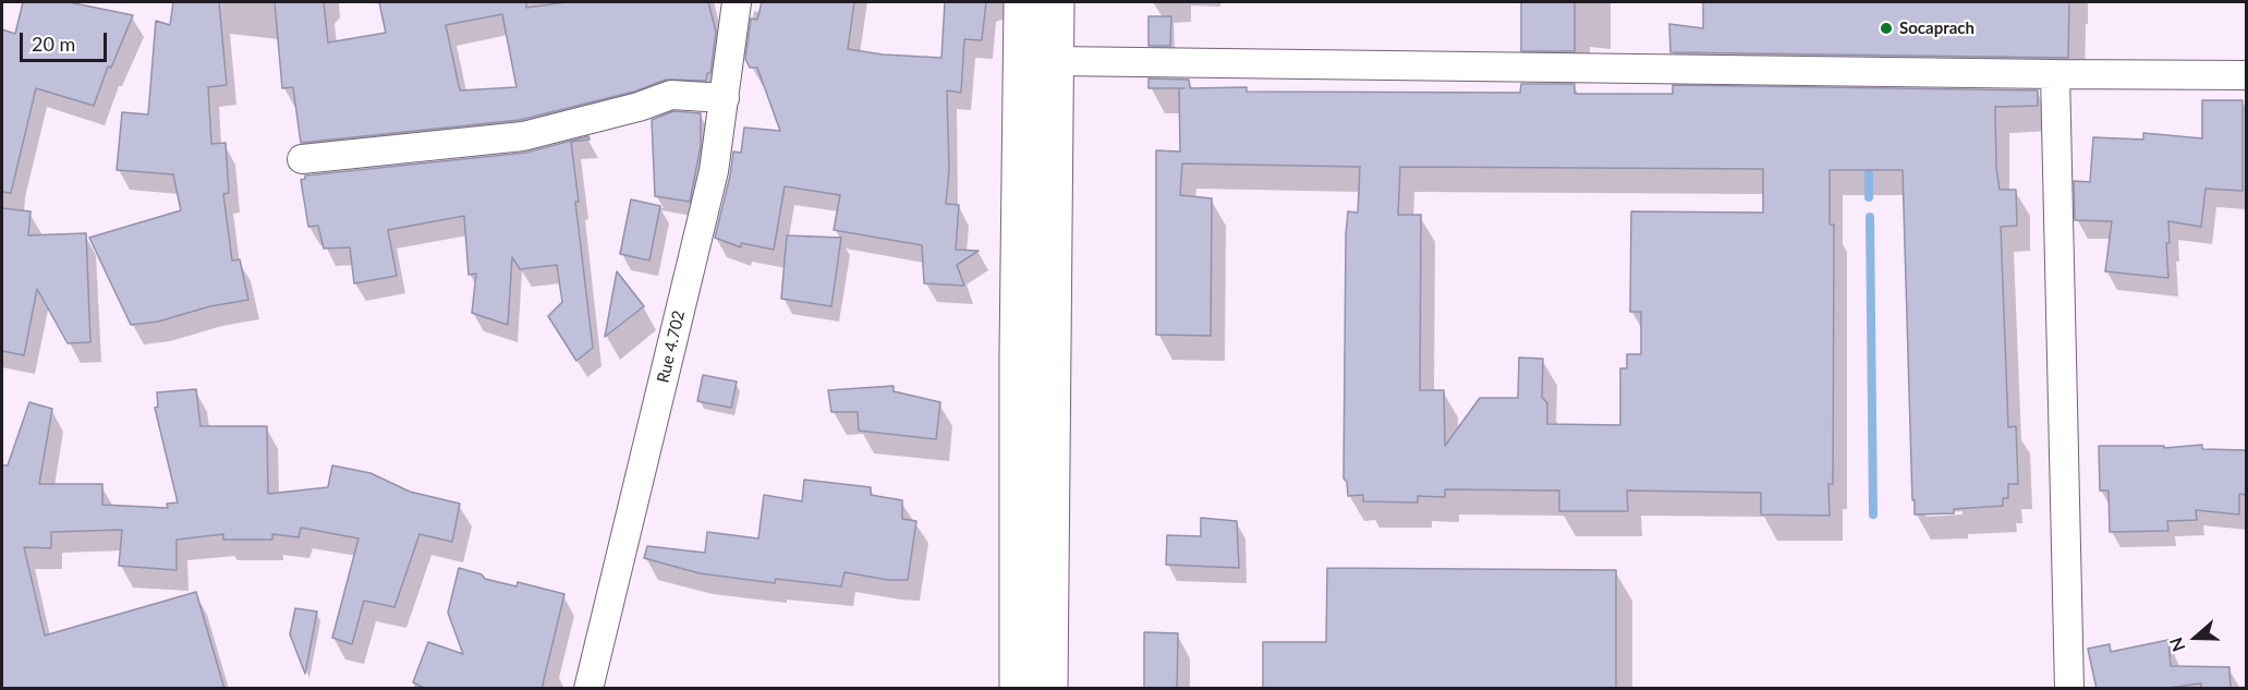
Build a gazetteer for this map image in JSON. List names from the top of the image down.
{
  "streets": {
    "street": ["Rue 4.702"]
  },
  "places": ["Socaprach"],
  "scale_bar": "20 m",
  "north": "left"
}
